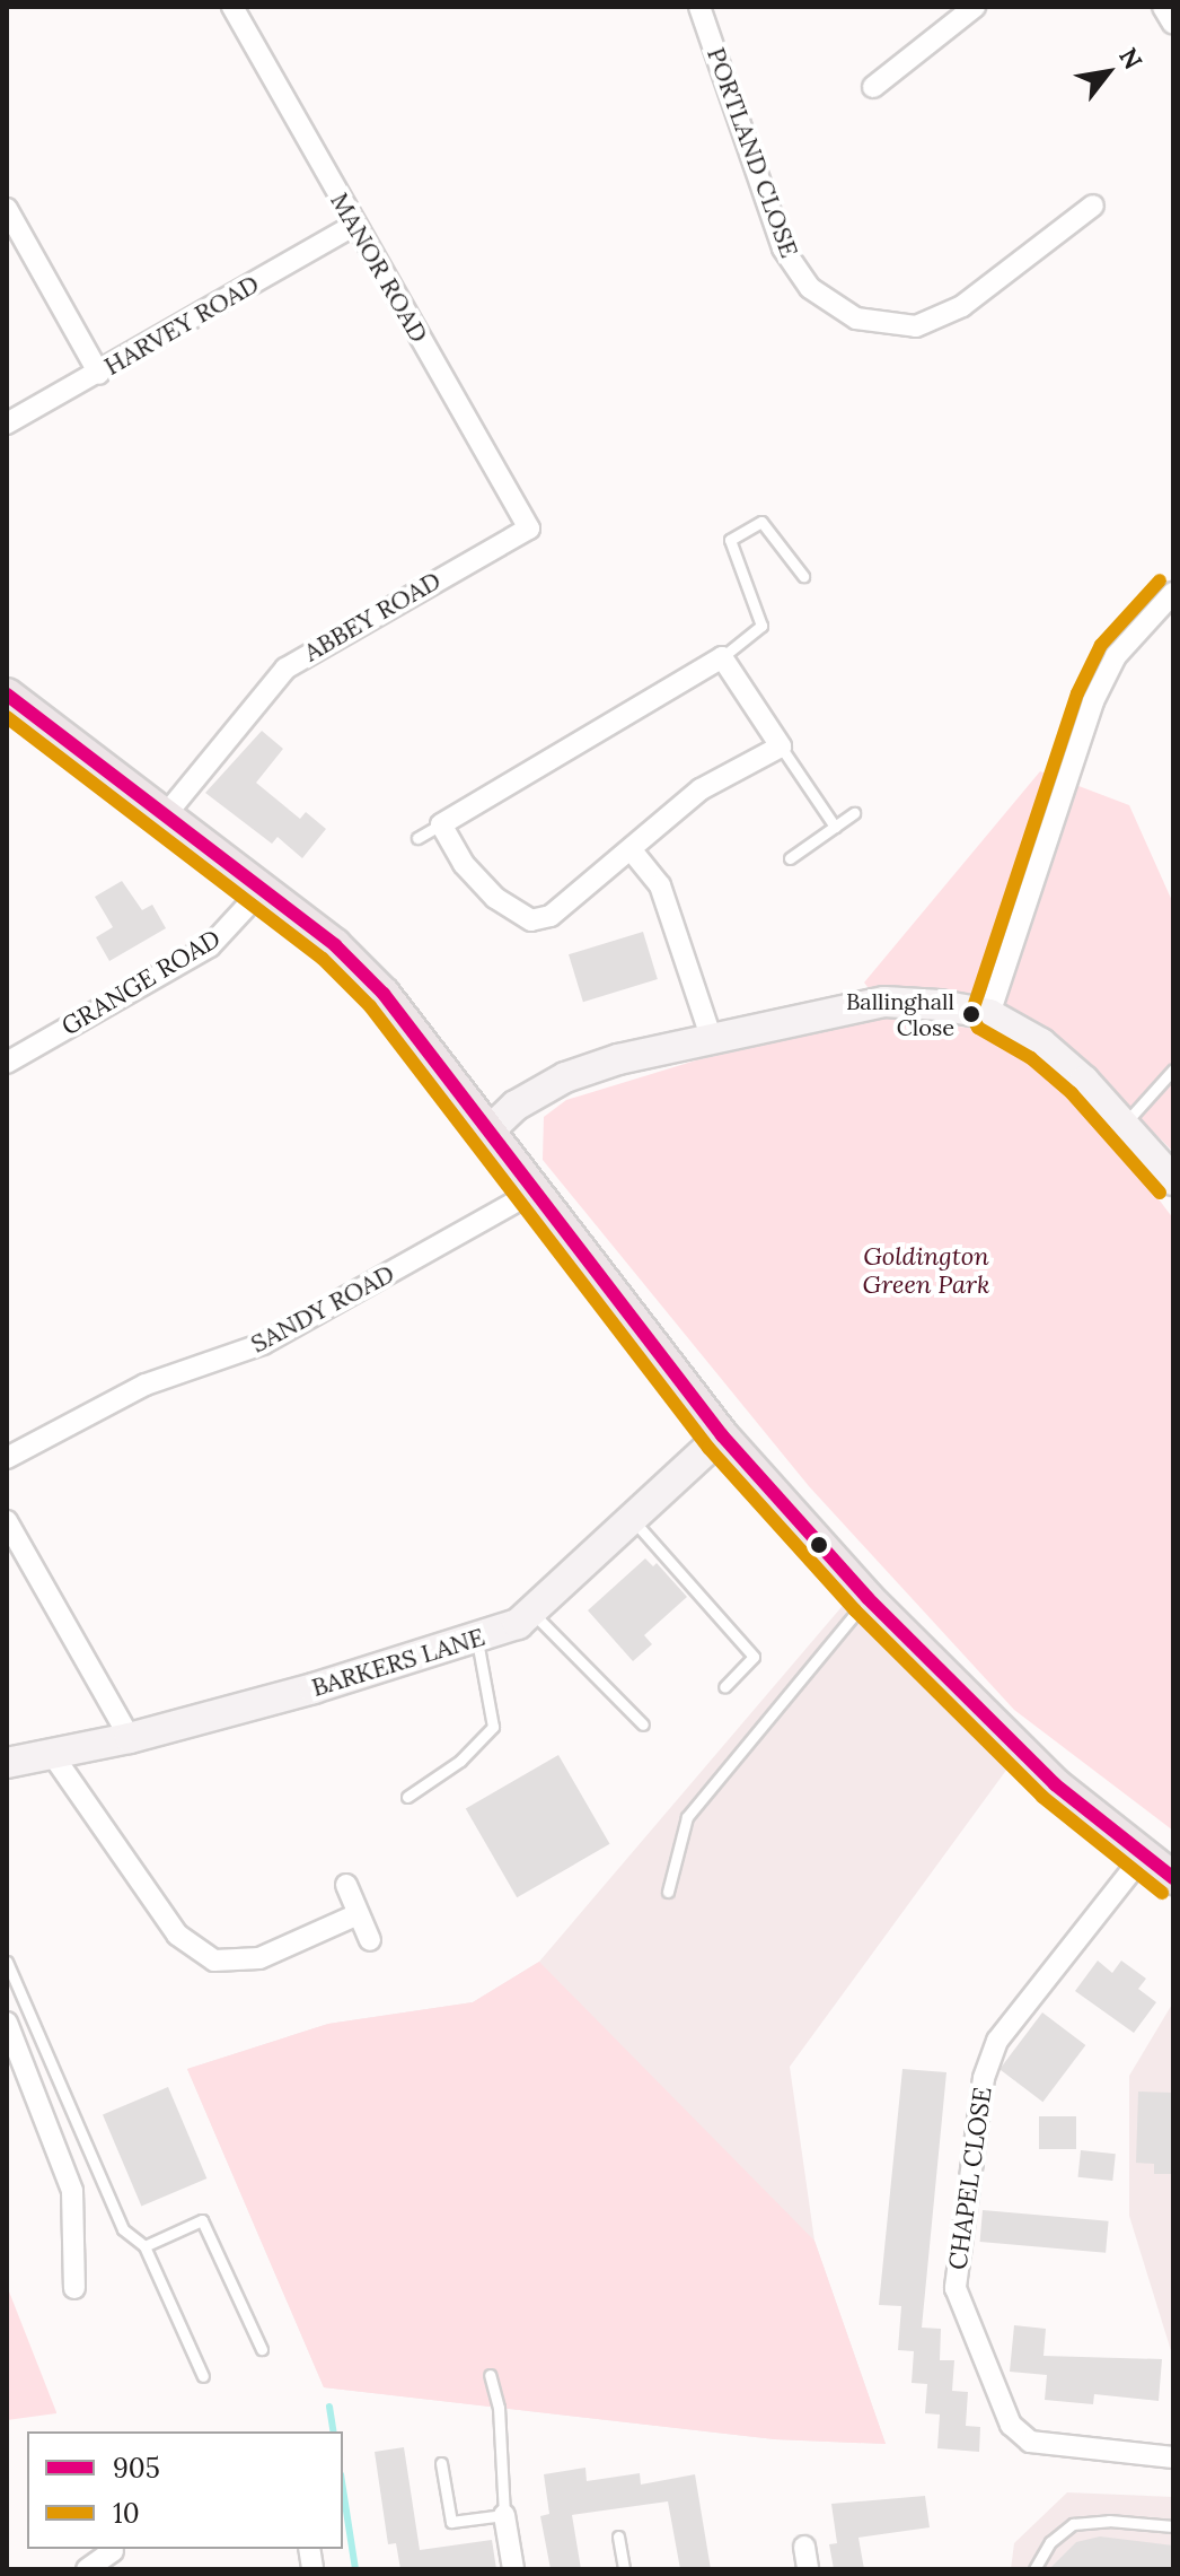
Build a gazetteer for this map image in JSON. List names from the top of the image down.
{
  "streets": {
    "street": [
      "PORTLAND CLOSE",
      "MANOR ROAD",
      "HARVEY ROAD",
      "ABBEY ROAD",
      "GRANGE ROAD",
      "SANDY ROAD",
      "BARKERS LANE",
      "CHAPEL CLOSE"
    ]
  },
  "crossings": [
    ["MANOR ROAD", "HARVEY ROAD"],
    ["MANOR ROAD", "ABBEY ROAD"]
  ],
  "parks": ["Goldington Green Park"],
  "places": ["Ballinghall Close"],
  "lines": ["transit line 10", "transit line 905"],
  "legend": ["905", "10"],
  "north": "top right"
}
